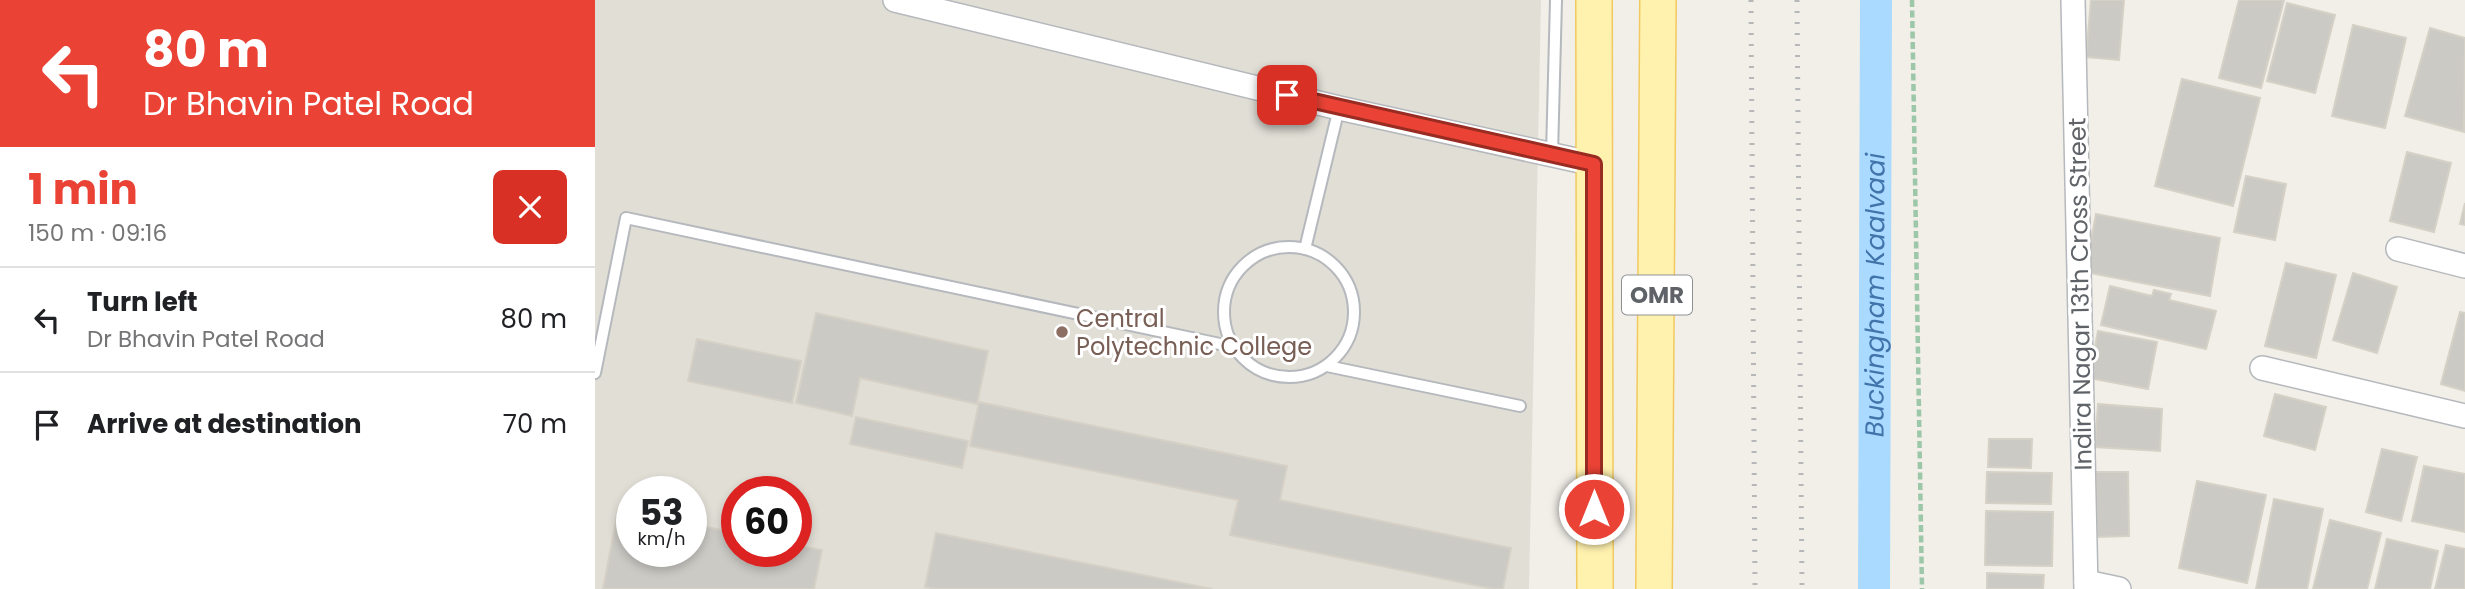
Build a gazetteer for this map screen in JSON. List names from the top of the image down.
{
  "streets": {
    "main road": ["OMR"],
    "street": ["Indira Nagar 13th Cross Street"]
  },
  "water": ["Buckingham Kaalvaai"],
  "places": ["Central Polytechnic College"],
  "page": {
    "turn": ["80 m", "Dr Bhavin Patel Road"],
    "heading": ["1 min", "150 m · 09:16"],
    "list": [
      {
        "name": "Turn left",
        "note": "Dr Bhavin Patel Road",
        "value": "80 m"
      },
      {
        "name": "Arrive at destination",
        "value": "70 m"
      }
    ],
    "speed": "53 km/h",
    "limit": "60"
  }
}
